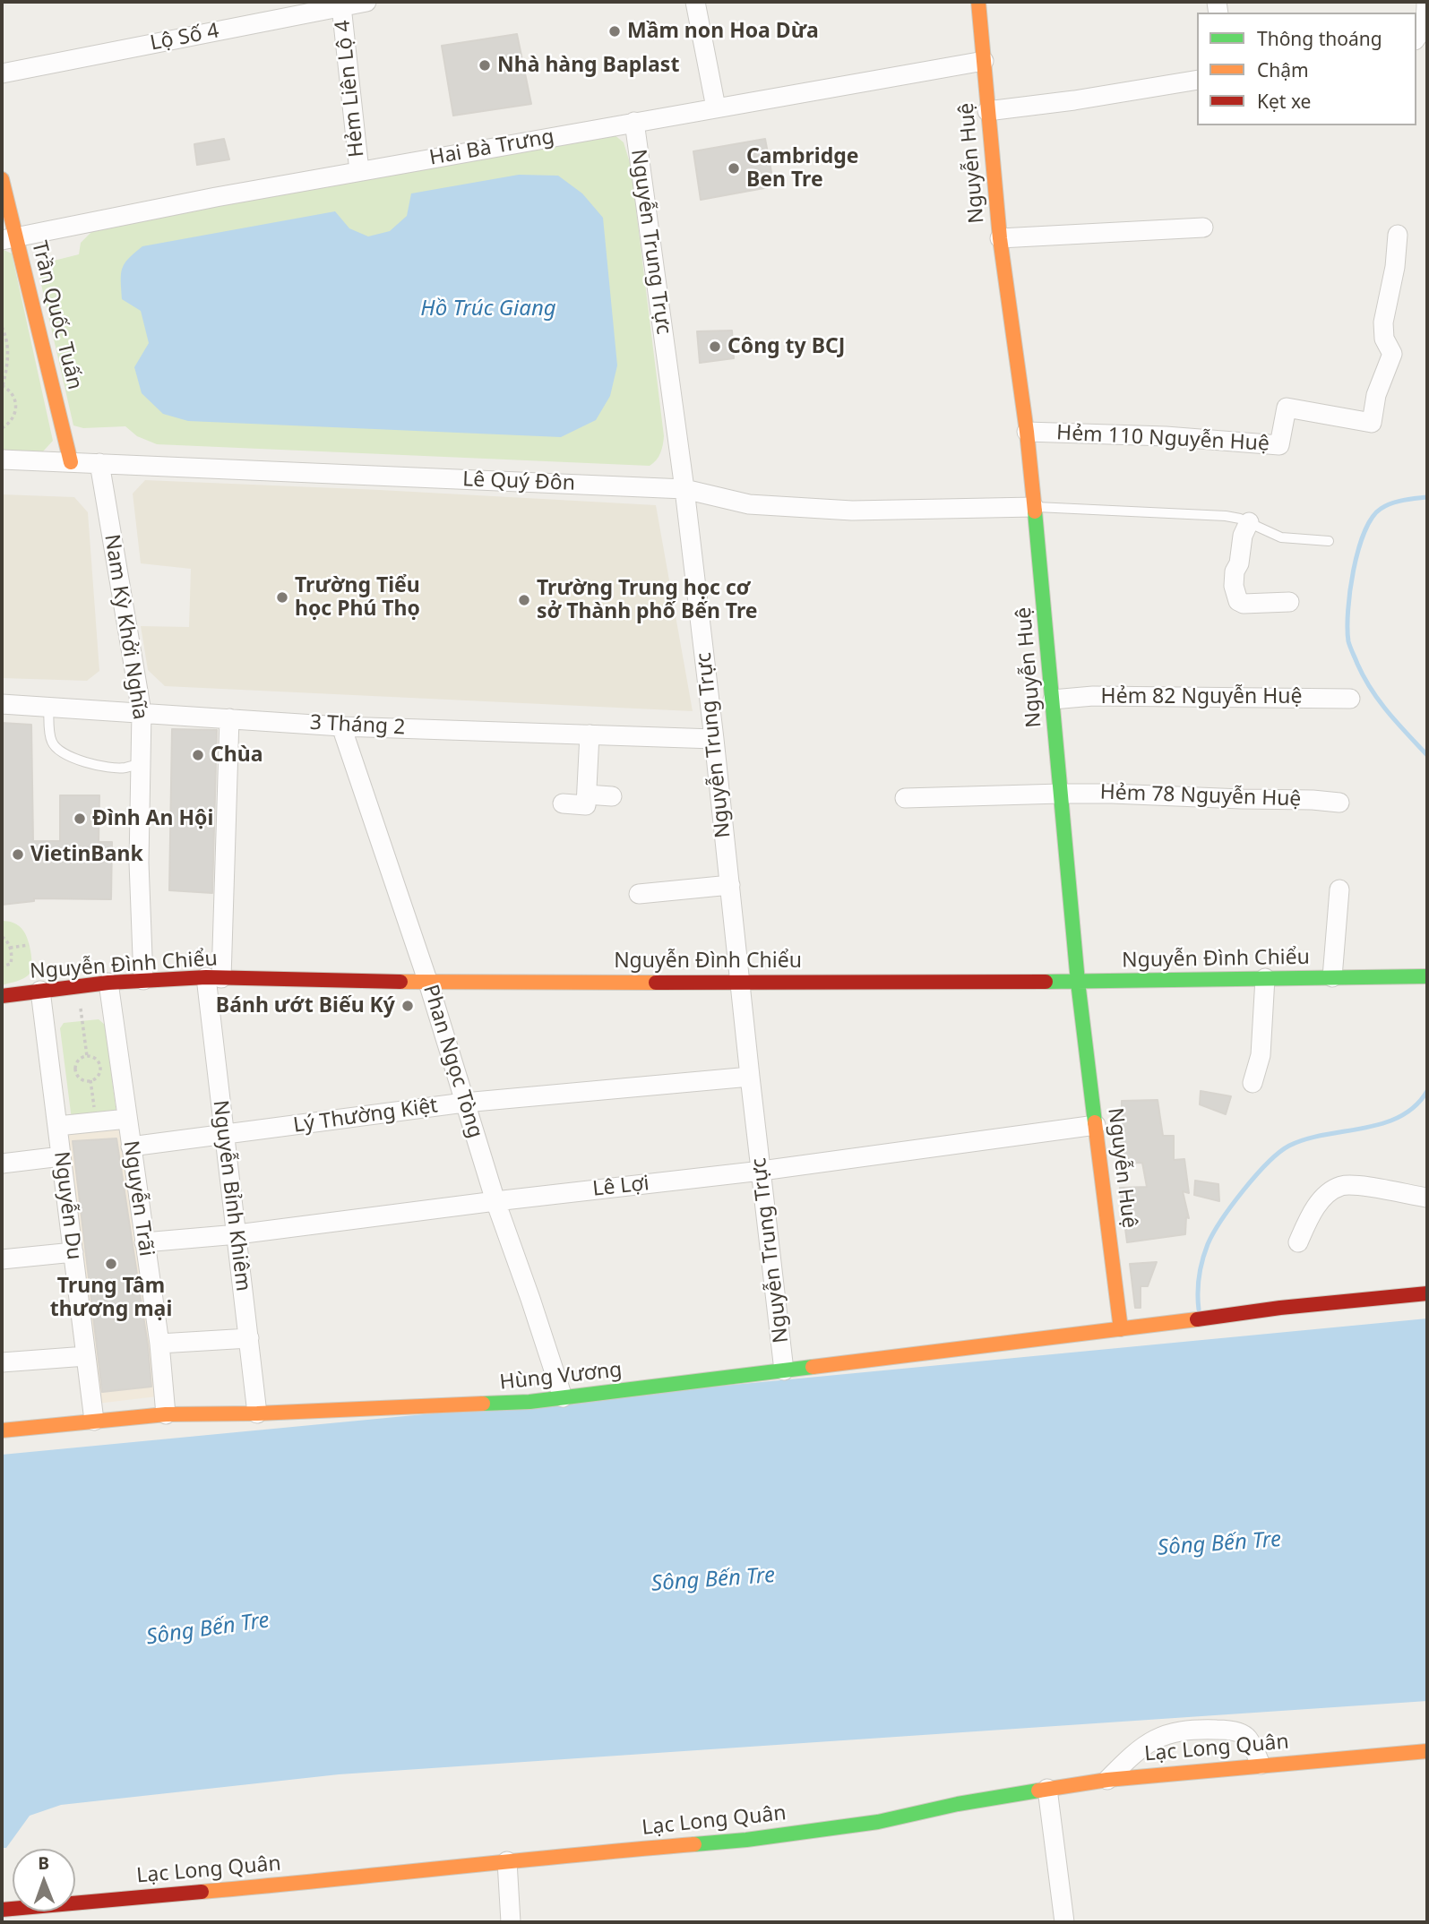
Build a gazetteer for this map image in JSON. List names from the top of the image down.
{
  "streets": {
    "street": [
      "Lộ Số 4",
      "Hẻm Liên Lộ 4",
      "Hai Bà Trưng",
      "Nguyễn Huệ",
      "Nguyễn Trung Trực",
      "Trần Quốc Tuấn",
      "Hẻm 110 Nguyễn Huệ",
      "Lê Quý Đôn",
      "Nam Kỳ Khởi Nghĩa",
      "Hẻm 82 Nguyễn Huệ",
      "3 Tháng 2",
      "Hẻm 78 Nguyễn Huệ",
      "Nguyễn Đình Chiểu",
      "Phan Ngọc Tòng",
      "Lý Thường Kiệt",
      "Lê Lợi",
      "Nguyễn Bỉnh Khiêm",
      "Nguyễn Trãi",
      "Nguyễn Du",
      "Hùng Vương",
      "Lạc Long Quân"
    ]
  },
  "crossings": [
    ["Lộ Số 4", "Hẻm Liên Lộ 4"],
    ["Hẻm Liên Lộ 4", "Hai Bà Trưng"],
    ["Hai Bà Trưng", "Nguyễn Huệ"],
    ["Hai Bà Trưng", "Nguyễn Trung Trực"],
    ["Hai Bà Trưng", "Trần Quốc Tuấn"],
    ["Nguyễn Huệ", "Hẻm 110 Nguyễn Huệ"],
    ["Nguyễn Huệ", "Lê Quý Đôn"],
    ["Nguyễn Huệ", "Hẻm 82 Nguyễn Huệ"],
    ["Nguyễn Huệ", "Hẻm 78 Nguyễn Huệ"],
    ["Nguyễn Huệ", "Nguyễn Đình Chiểu"],
    ["Nguyễn Huệ", "Lê Lợi"],
    ["Nguyễn Huệ", "Hùng Vương"],
    ["Nguyễn Trung Trực", "Lê Quý Đôn"],
    ["Nguyễn Trung Trực", "3 Tháng 2"],
    ["Nguyễn Trung Trực", "Nguyễn Đình Chiểu"],
    ["Nguyễn Trung Trực", "Lý Thường Kiệt"],
    ["Nguyễn Trung Trực", "Lê Lợi"],
    ["Nguyễn Trung Trực", "Hùng Vương"],
    ["Trần Quốc Tuấn", "Lê Quý Đôn"],
    ["Lê Quý Đôn", "Nam Kỳ Khởi Nghĩa"],
    ["Nam Kỳ Khởi Nghĩa", "3 Tháng 2"],
    ["Nam Kỳ Khởi Nghĩa", "Nguyễn Đình Chiểu"],
    ["3 Tháng 2", "Phan Ngọc Tòng"],
    ["3 Tháng 2", "Nguyễn Bỉnh Khiêm"],
    ["Nguyễn Đình Chiểu", "Phan Ngọc Tòng"],
    ["Nguyễn Đình Chiểu", "Nguyễn Bỉnh Khiêm"],
    ["Nguyễn Đình Chiểu", "Nguyễn Trãi"],
    ["Nguyễn Đình Chiểu", "Nguyễn Du"],
    ["Phan Ngọc Tòng", "Lý Thường Kiệt"],
    ["Phan Ngọc Tòng", "Lê Lợi"],
    ["Phan Ngọc Tòng", "Hùng Vương"],
    ["Lý Thường Kiệt", "Nguyễn Bỉnh Khiêm"],
    ["Lý Thường Kiệt", "Nguyễn Trãi"],
    ["Lê Lợi", "Nguyễn Bỉnh Khiêm"],
    ["Lê Lợi", "Nguyễn Trãi"],
    ["Nguyễn Bỉnh Khiêm", "Hùng Vương"],
    ["Nguyễn Trãi", "Hùng Vương"],
    ["Nguyễn Du", "Hùng Vương"]
  ],
  "water": ["Hồ Trúc Giang", "Sông Bến Tre"],
  "places": [
    "Mầm non Hoa Dừa",
    "Nhà hàng Baplast",
    "Cambridge Ben Tre",
    "Công ty BCJ",
    "Trường Tiểu học Phú Thọ",
    "Trường Trung học cơ sở Thành phố Bến Tre",
    "Chùa",
    "Đình An Hội",
    "VietinBank",
    "Bánh ướt Biếu Ký",
    "Trung Tâm thương mại"
  ],
  "legend": ["Thông thoáng", "Chậm", "Kẹt xe"],
  "north": "top"
}
